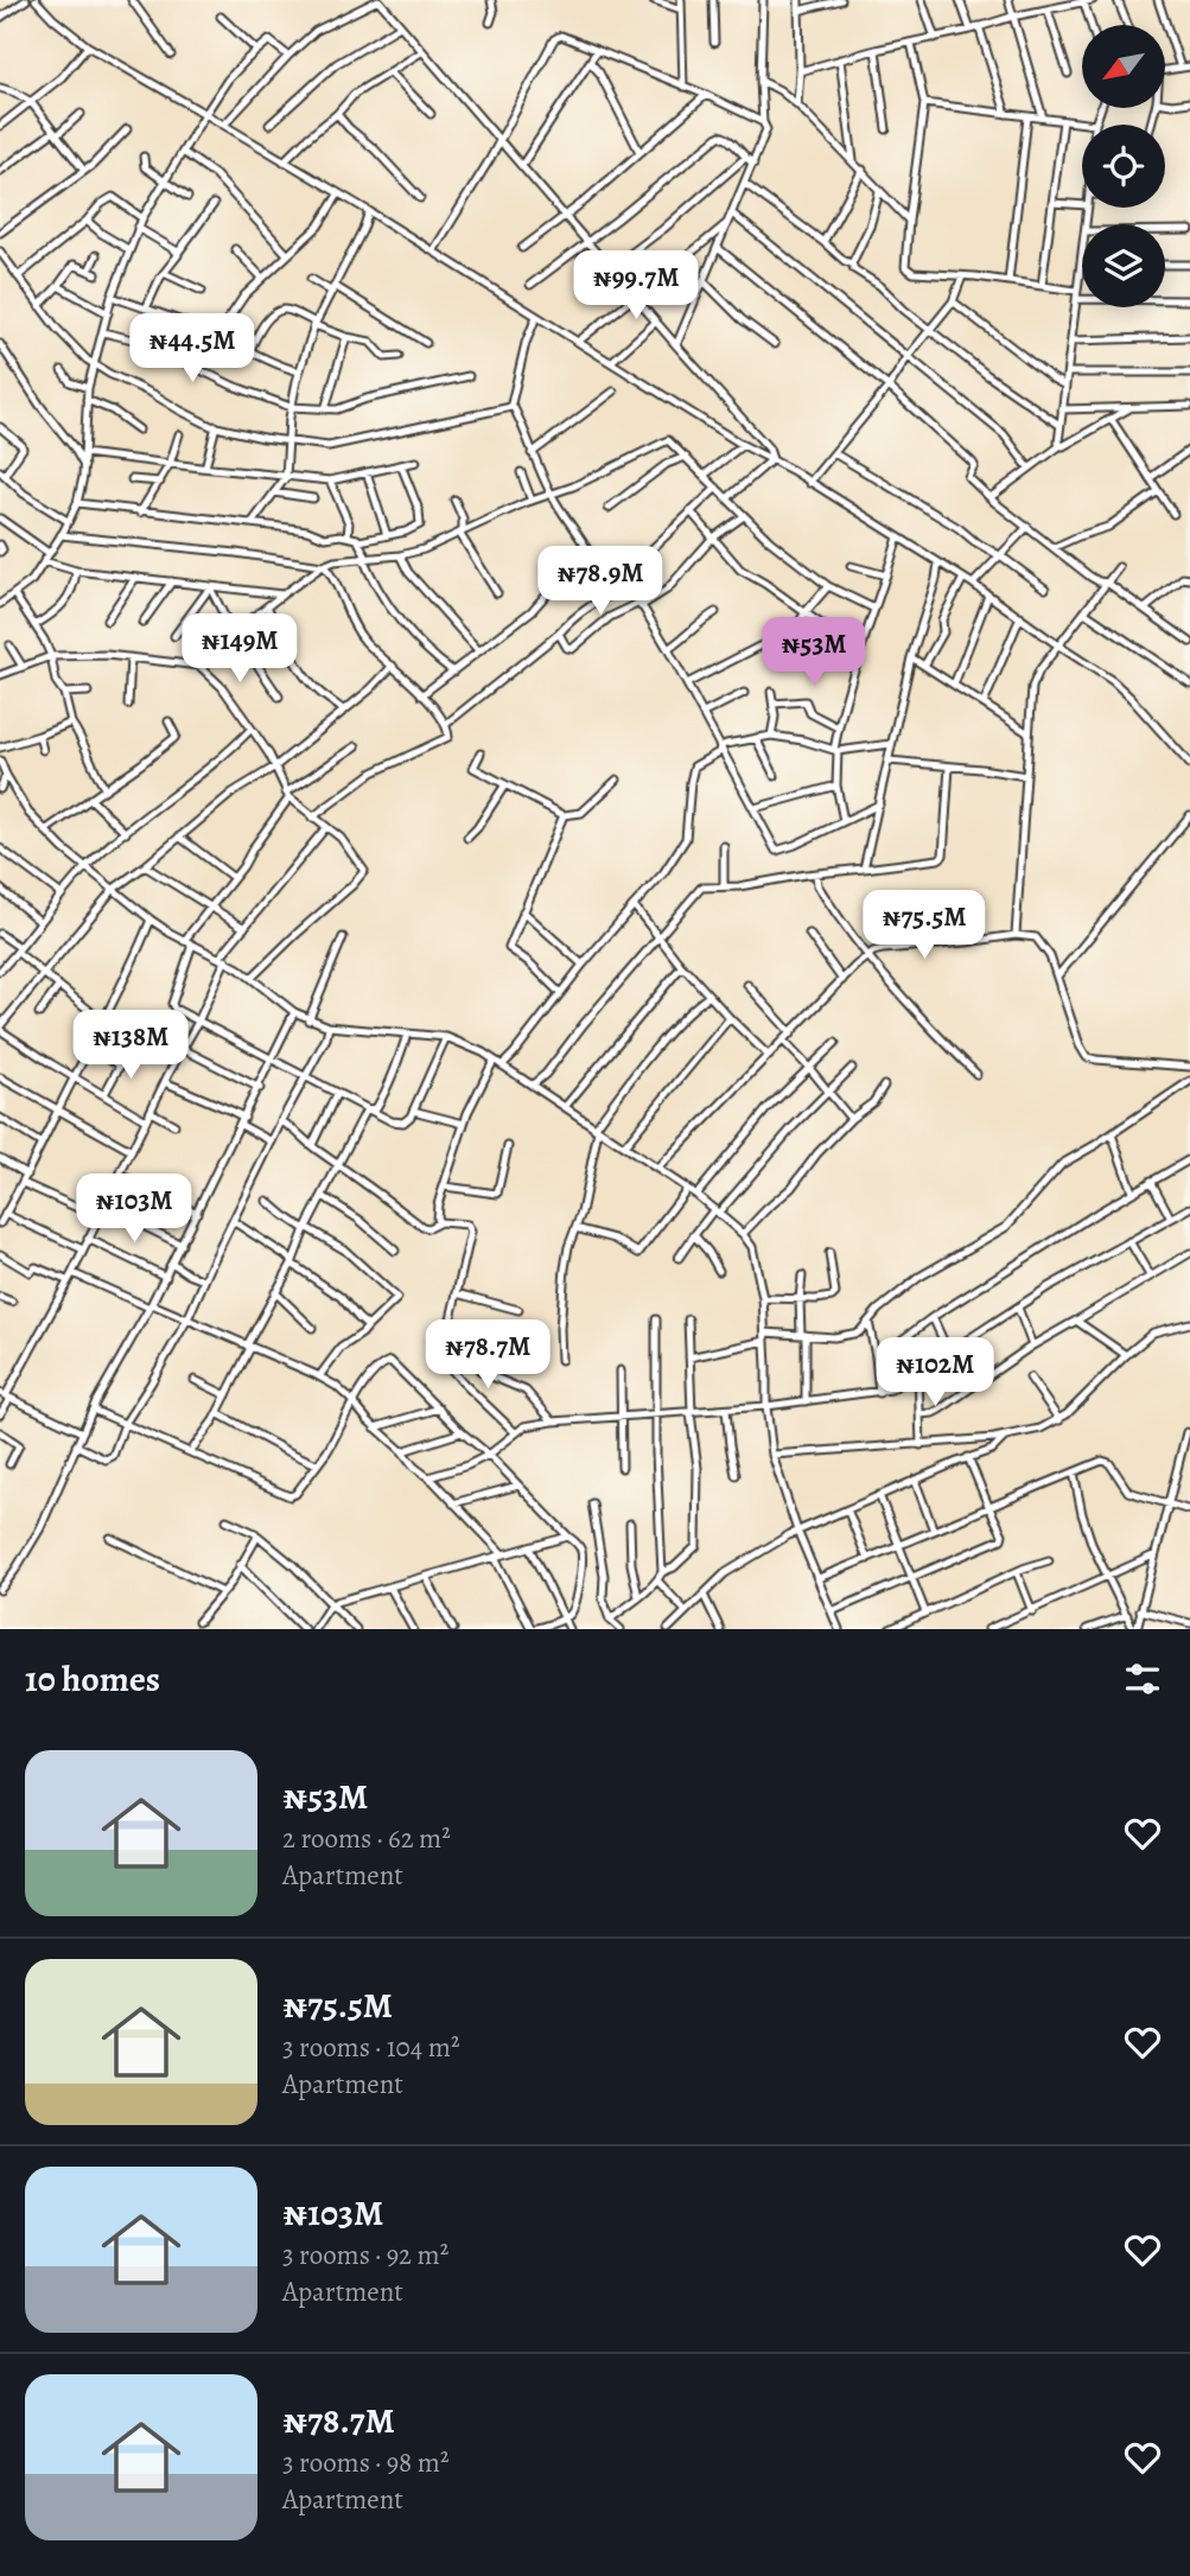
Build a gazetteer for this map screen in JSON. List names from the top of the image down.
{
  "north": "bottom left",
  "page": {
    "price": [
      "₦99.7M",
      "₦44.5M",
      "₦78.9M",
      "₦149M",
      "₦53M",
      "₦75.5M",
      "₦138M",
      "₦103M",
      "₦78.7M",
      "₦102M"
    ],
    "heading": "10 homes",
    "list": [
      {
        "name": "₦53M",
        "note": "2 rooms · 62 m² · Apartment"
      },
      {
        "name": "₦75.5M",
        "note": "3 rooms · 104 m² · Apartment"
      },
      {
        "name": "₦103M",
        "note": "3 rooms · 92 m² · Apartment"
      },
      {
        "name": "₦78.7M",
        "note": "3 rooms · 98 m² · Apartment"
      }
    ]
  }
}
